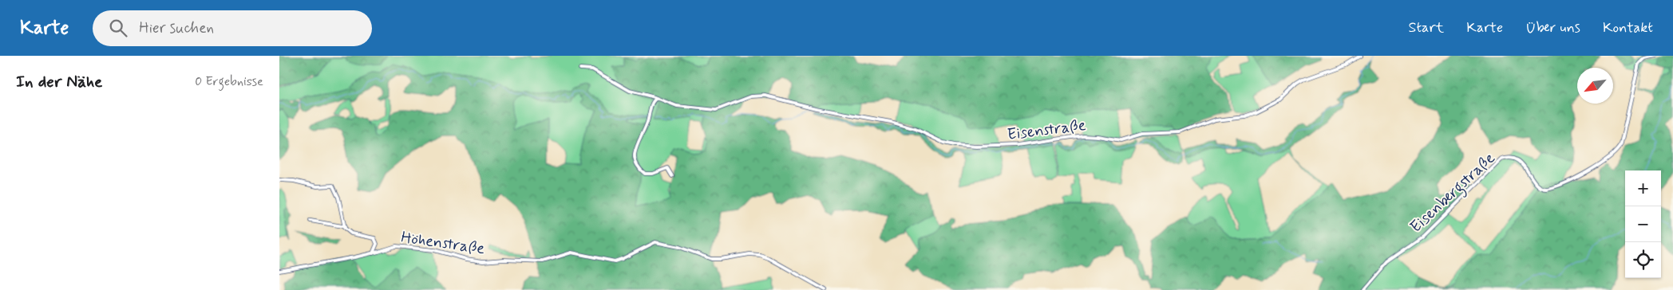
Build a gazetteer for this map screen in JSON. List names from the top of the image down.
{
  "streets": {
    "street": ["Eisenstraße", "Eisenbergstraße", "Höhenstraße"]
  },
  "north": "bottom left",
  "page": {
    "header": "Karte",
    "search": "Hier suchen",
    "nav": [
      "Start",
      "Karte",
      "Über uns",
      "Kontakt"
    ],
    "heading": ["In der Nähe", "0 Ergebnisse"],
    "map_buttons": ["+", "−"]
  }
}
